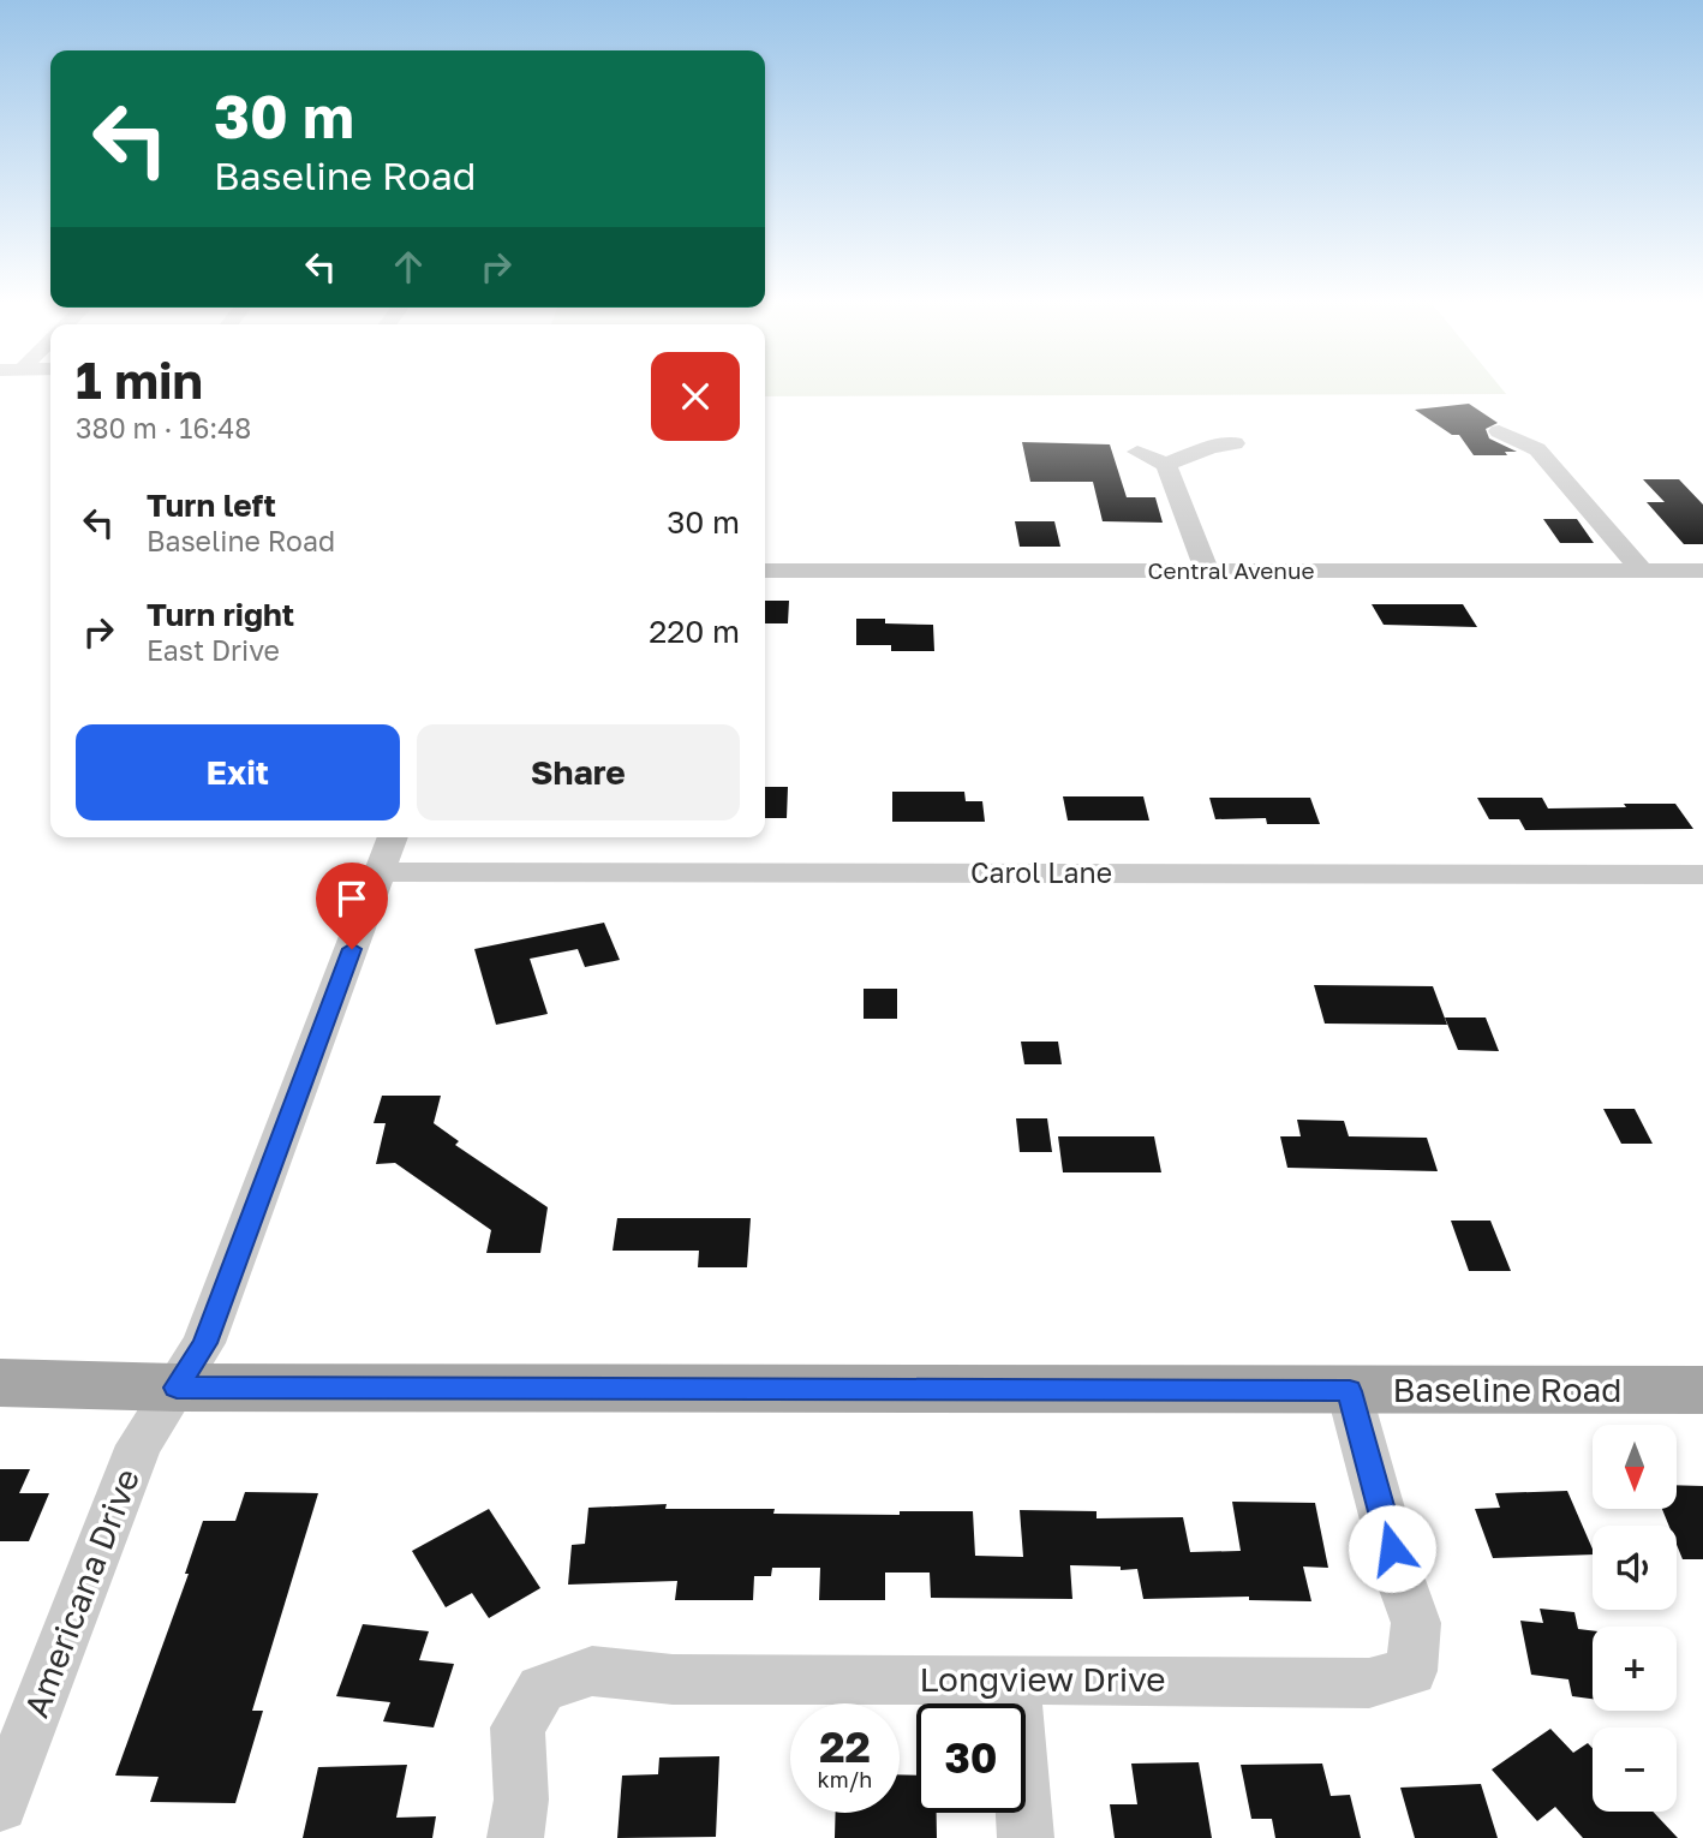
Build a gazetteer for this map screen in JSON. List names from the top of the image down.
{
  "streets": {
    "main road": ["Baseline Road"],
    "street": [
      "Central Avenue",
      "Carol Lane",
      "Americana Drive",
      "Longview Drive"
    ]
  },
  "crossings": [
    ["Carol Lane", "Americana Drive"],
    ["Baseline Road", "Americana Drive"],
    ["Baseline Road", "Longview Drive"]
  ],
  "north": "bottom",
  "page": {
    "turn": ["30 m", "Baseline Road"],
    "heading": ["1 min", "380 m · 16:48"],
    "list": [
      {
        "name": "Turn left",
        "note": "Baseline Road",
        "value": "30 m"
      },
      {
        "name": "Turn right",
        "note": "East Drive",
        "value": "220 m"
      }
    ],
    "buttons": ["Exit", "Share"],
    "map_buttons": ["+", "−"],
    "speed": "22 km/h",
    "limit": "30"
  }
}
